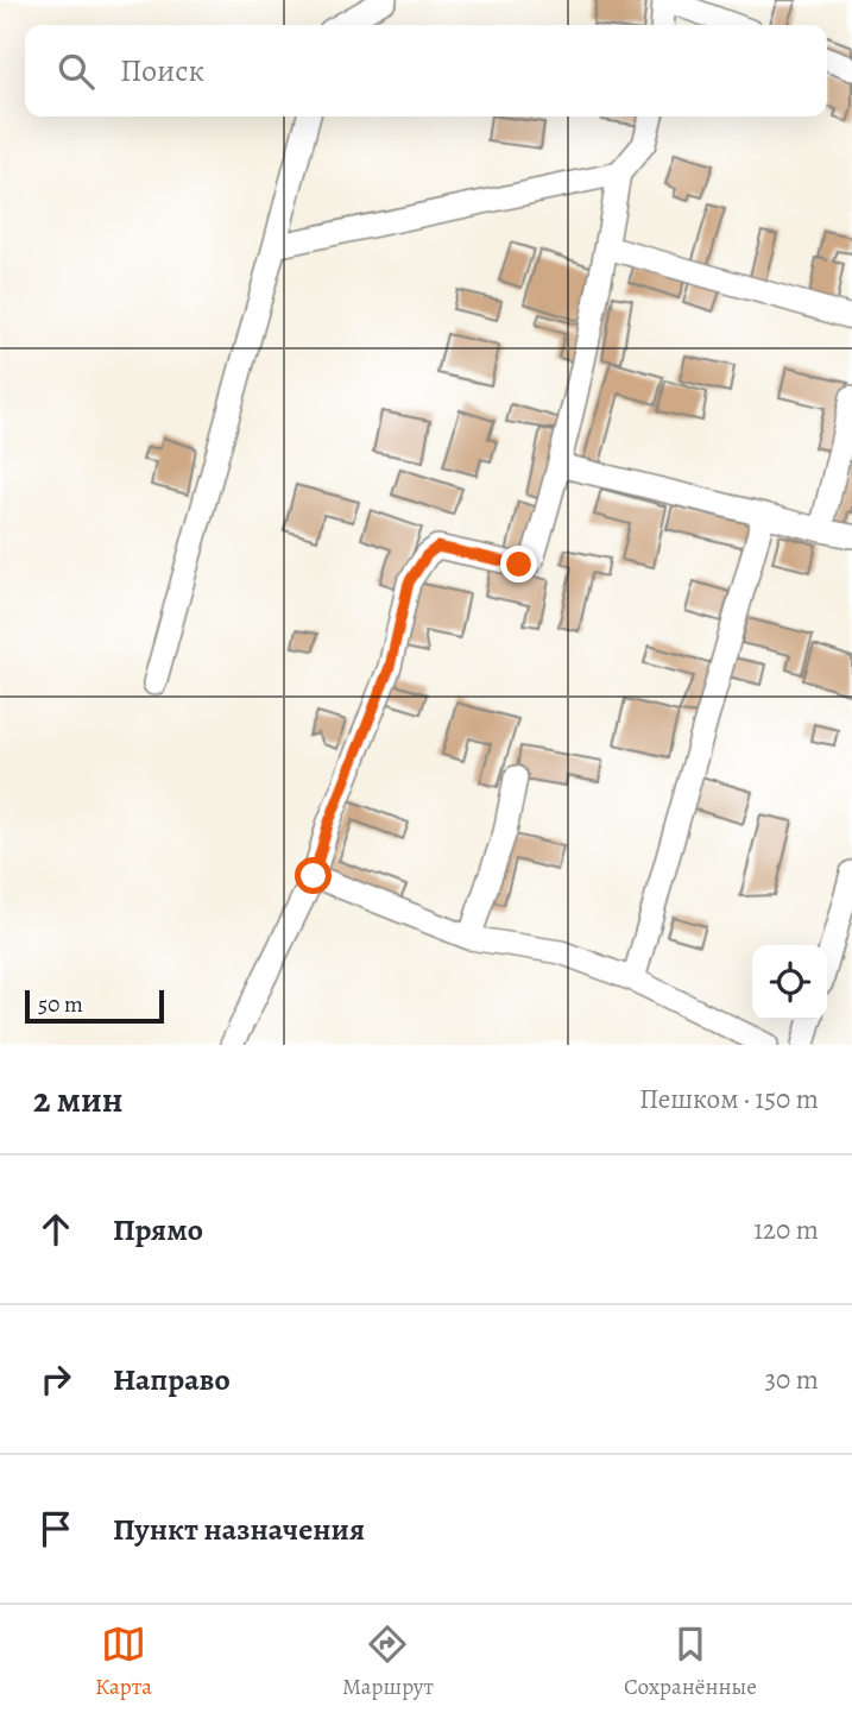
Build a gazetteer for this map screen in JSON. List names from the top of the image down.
{
  "scale_bar": "50 m",
  "page": {
    "search": "Поиск",
    "scale": "50 m",
    "heading": ["2 мин", "Пешком · 150 m"],
    "list": [
      ["Прямо", "120 m"],
      ["Направо", "30 m"],
      "Пункт назначения"
    ],
    "nav": ["Карта", "Маршрут", "Сохранённые"]
  }
}
